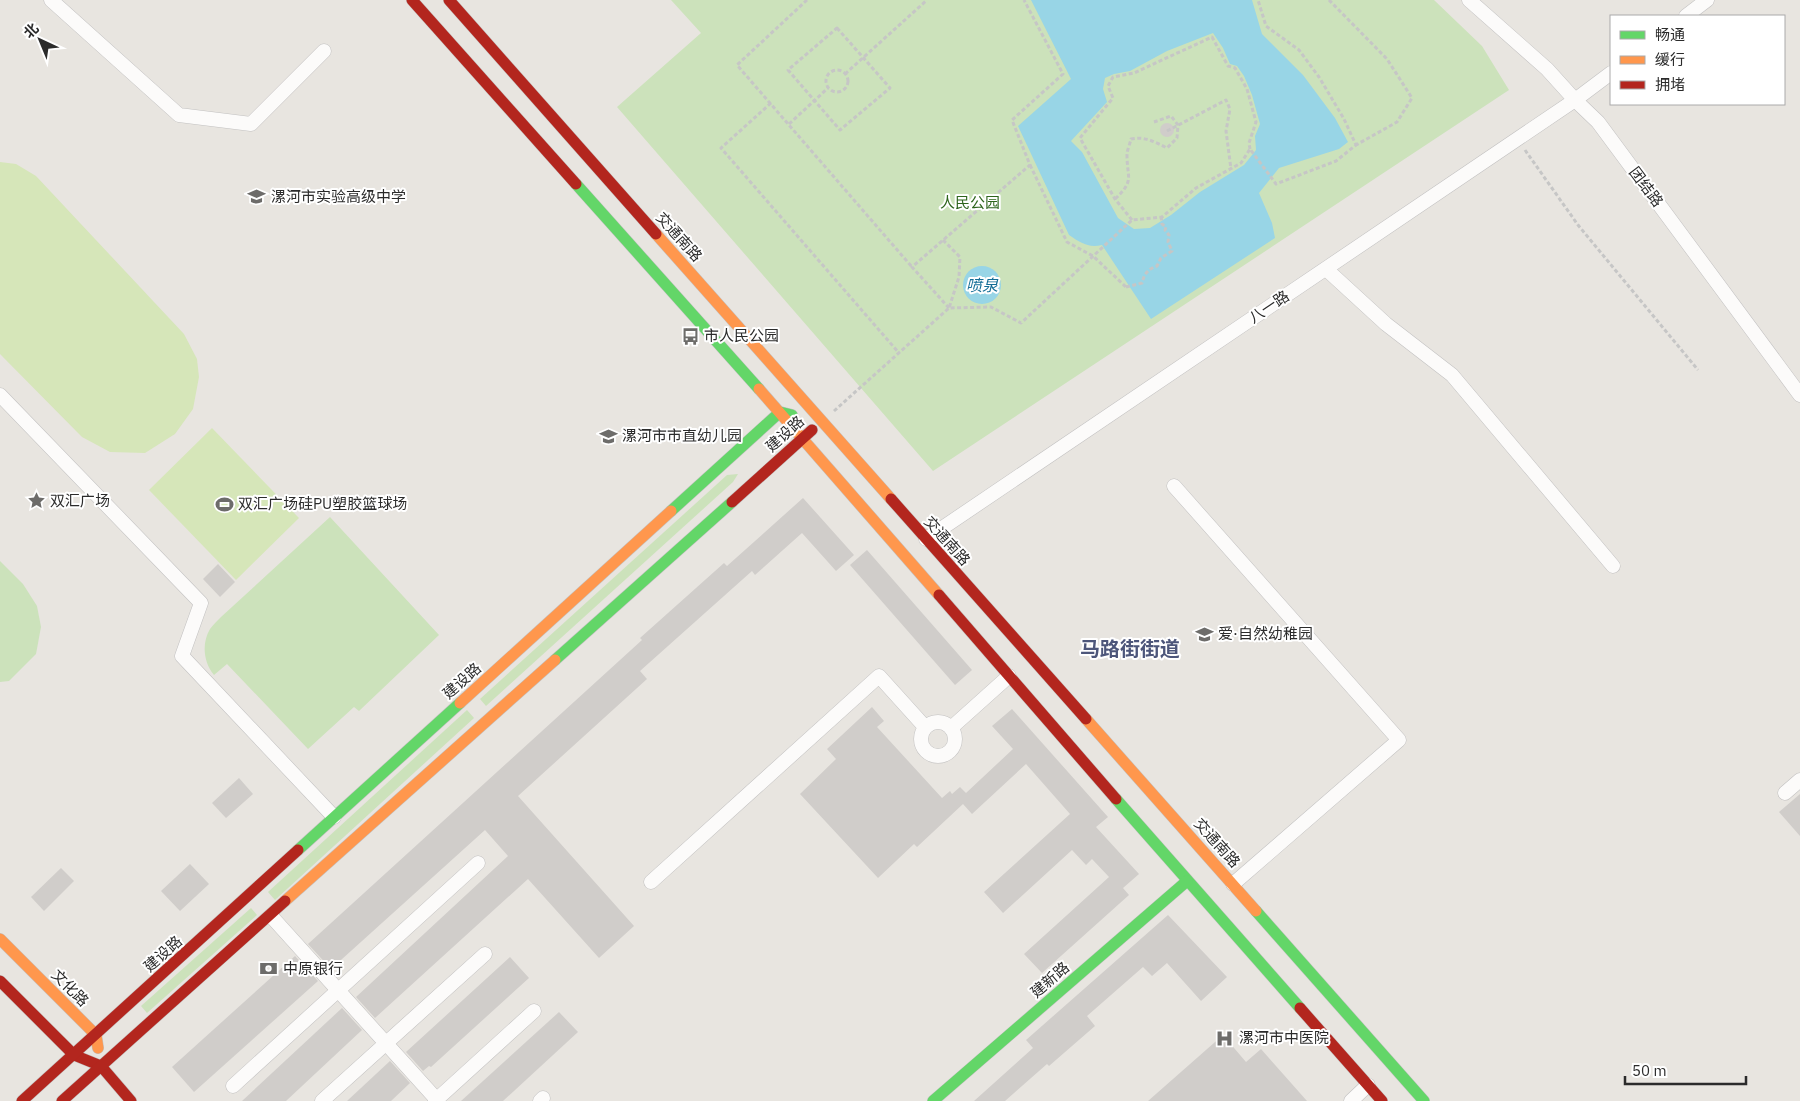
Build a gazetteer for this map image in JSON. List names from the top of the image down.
{
  "streets": {
    "main road": [
      "交通南路",
      "建设路",
      "建新路",
      "文化路"
    ],
    "street": ["团结路", "八一路"]
  },
  "crossings": [
    ["团结路", "八一路"],
    ["交通南路", "八一路"],
    ["交通南路", "建设路"],
    ["交通南路", "建新路"],
    ["建设路", "文化路"]
  ],
  "districts": ["马路街街道"],
  "water": ["喷泉"],
  "parks": ["人民公园"],
  "places": {
    "school or university": ["漯河市实验高级中学", "漯河市市直幼儿园", "爱·自然幼稚园"],
    "bus stop": ["市人民公园"],
    "place": ["双汇广场"],
    "sports": ["双汇广场硅PU塑胶篮球场"],
    "bank": ["中原银行"],
    "hospital": ["漯河市中医院"]
  },
  "legend": ["畅通", "缓行", "拥堵"],
  "scale_bar": "50 m",
  "north": "top left"
}
